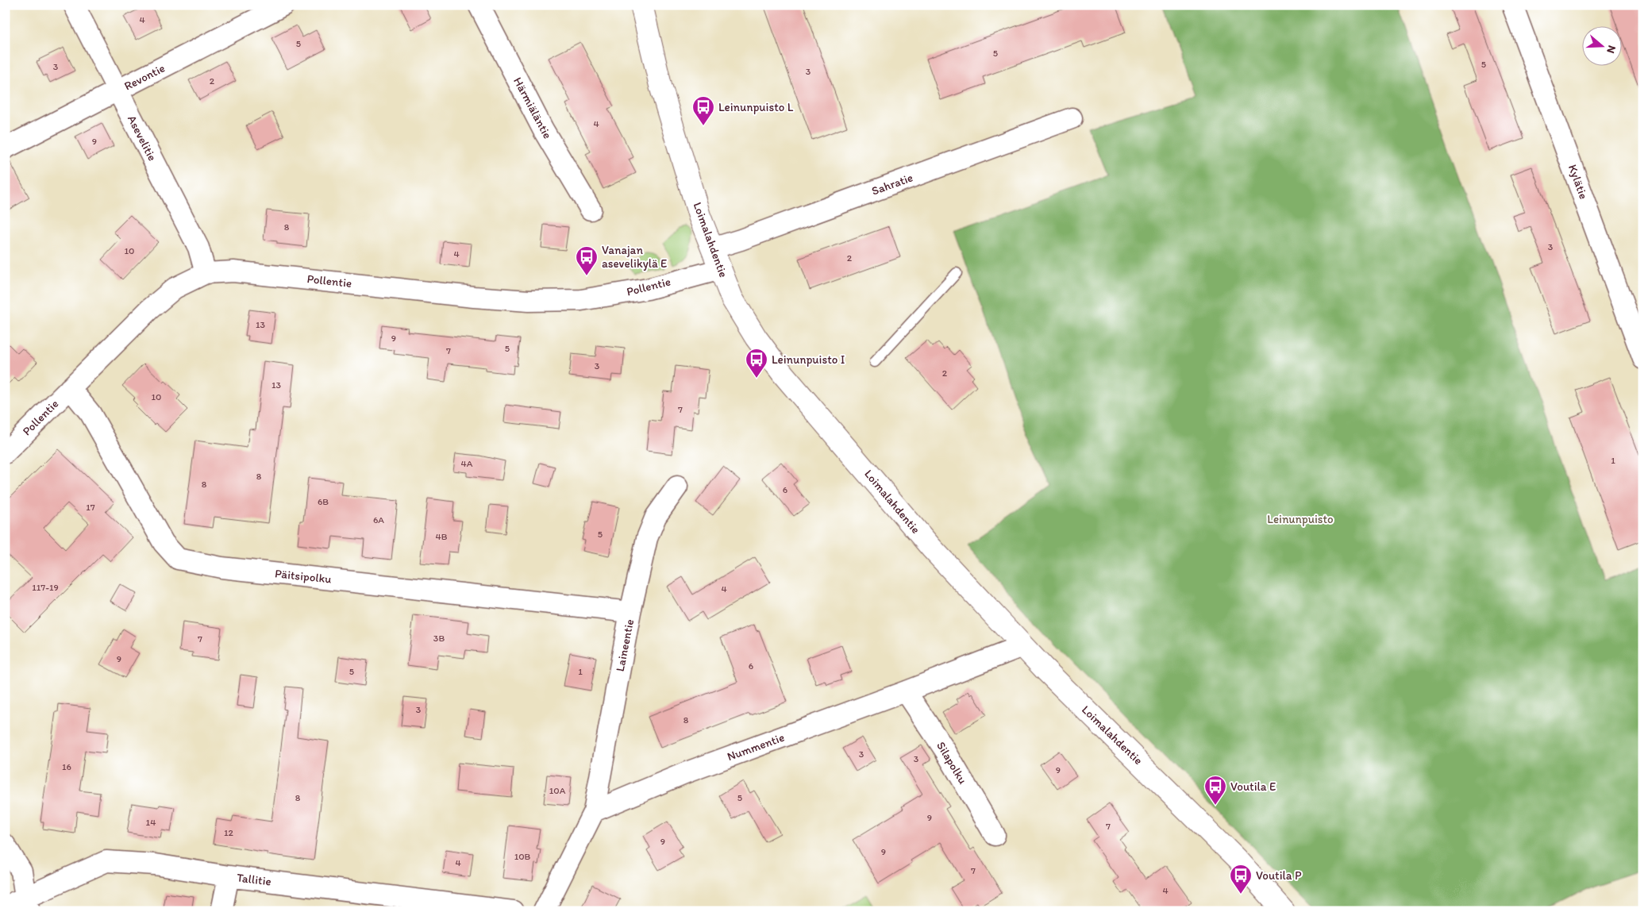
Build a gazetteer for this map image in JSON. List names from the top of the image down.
{
  "streets": {
    "street": [
      "Revontie",
      "Härmiäläntie",
      "Asevelitie",
      "Kylätie",
      "Sahratie",
      "Loimalahdentie",
      "Pollentie",
      "Päitsipolku",
      "Laineentie",
      "Nummentie",
      "Silapolku",
      "Tallitie"
    ]
  },
  "crossings": [
    ["Revontie", "Asevelitie"],
    ["Asevelitie", "Pollentie"],
    ["Sahratie", "Loimalahdentie"],
    ["Loimalahdentie", "Pollentie"],
    ["Loimalahdentie", "Nummentie"],
    ["Pollentie", "Päitsipolku"],
    ["Päitsipolku", "Laineentie"],
    ["Laineentie", "Nummentie"],
    ["Nummentie", "Silapolku"]
  ],
  "parks": ["Leinunpuisto"],
  "places": {
    "bus stop": [
      "Leinunpuisto L",
      "Vanajan asevelikylä E",
      "Leinunpuisto I",
      "Voutila E",
      "Voutila P"
    ]
  },
  "house_numbers": [
    "4",
    "5",
    "5",
    "5",
    "3",
    "3",
    "2",
    "4",
    "9",
    "8",
    "3",
    "10",
    "4",
    "2",
    "13",
    "9",
    "5",
    "7",
    "3",
    "2",
    "13",
    "10",
    "7",
    "1",
    "4A",
    "8",
    "8",
    "6",
    "6B",
    "17",
    "6A",
    "5",
    "4B",
    "117-19",
    "4",
    "3B",
    "7",
    "9",
    "6",
    "5",
    "1",
    "3",
    "8",
    "3",
    "3",
    "16",
    "9",
    "10A",
    "8",
    "5",
    "9",
    "14",
    "7",
    "12",
    "9",
    "9",
    "10B",
    "4",
    "7",
    "4"
  ],
  "north": "right"
}
